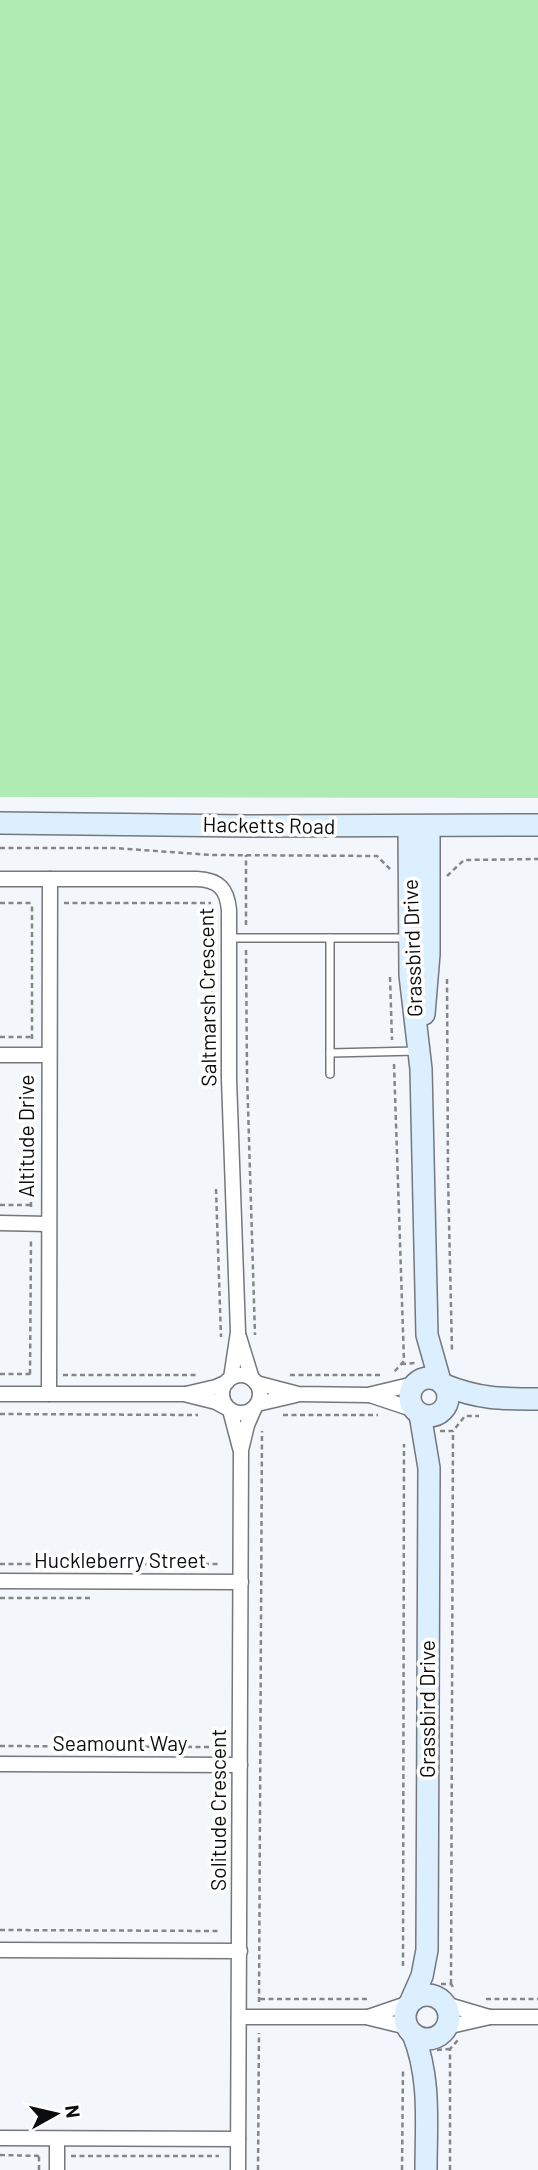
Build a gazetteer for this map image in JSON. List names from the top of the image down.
{
  "streets": {
    "street": [
      "Hacketts Road",
      "Grassbird Drive",
      "Saltmarsh Crescent",
      "Altitude Drive",
      "Huckleberry Street",
      "Seamount Way",
      "Solitude Crescent"
    ]
  },
  "crossings": [
    ["Hacketts Road", "Grassbird Drive"],
    ["Saltmarsh Crescent", "Altitude Drive"],
    ["Huckleberry Street", "Solitude Crescent"],
    ["Seamount Way", "Solitude Crescent"]
  ],
  "north": "right"
}
